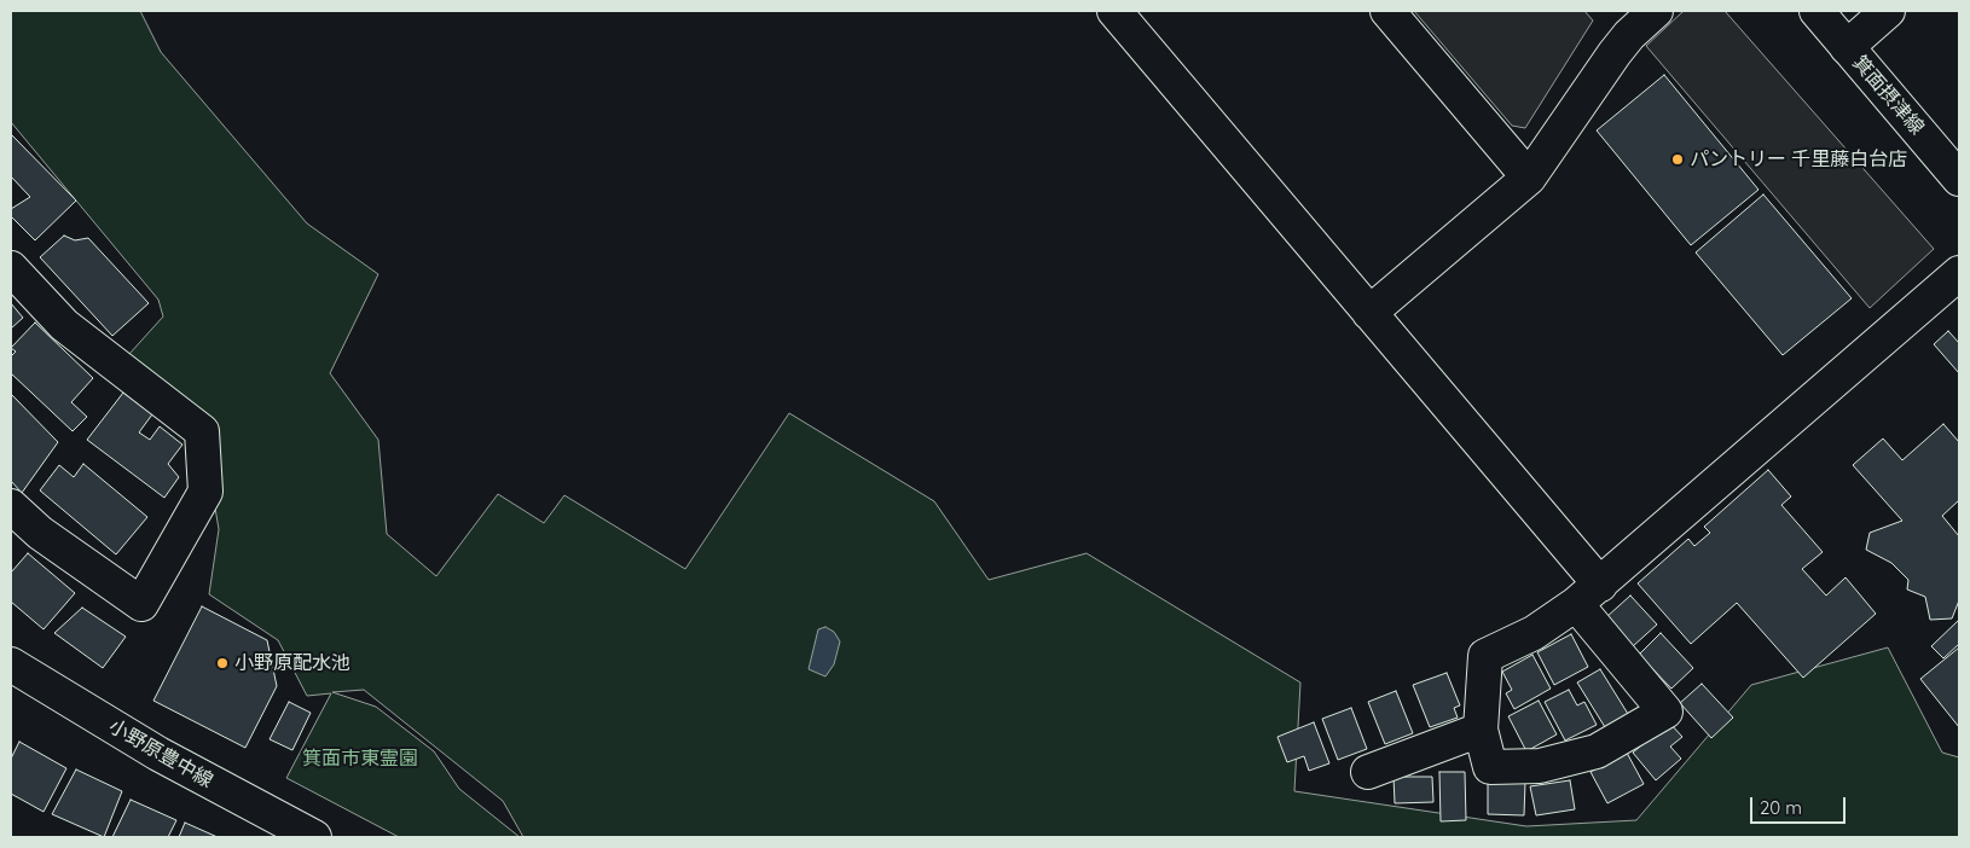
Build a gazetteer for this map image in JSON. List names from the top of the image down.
{
  "streets": {
    "street": ["箕面摂津線", "小野原豊中線"]
  },
  "parks": ["箕面市東霊園"],
  "places": ["パントリー 千里藤白台店", "小野原配水池"],
  "scale_bar": "20 m"
}
